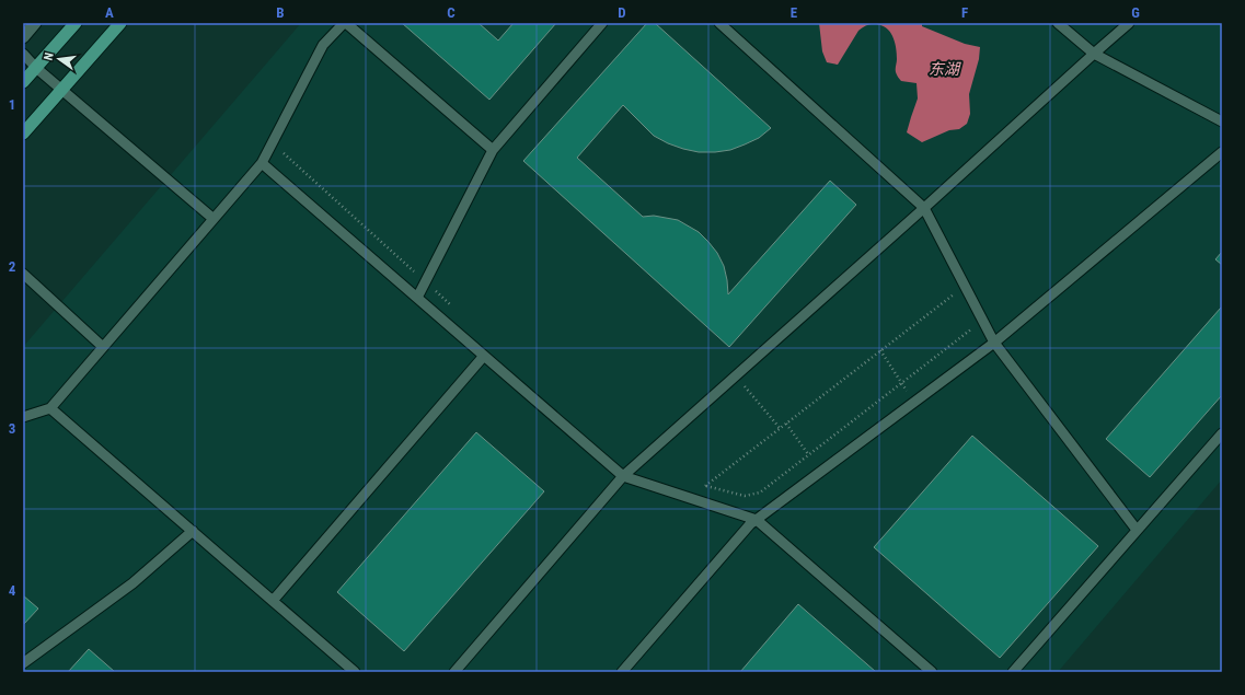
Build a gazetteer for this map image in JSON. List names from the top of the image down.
{
  "water": ["东湖"],
  "north": "left",
  "grid": {
    "columns": [
      "A",
      "B",
      "C",
      "D",
      "E",
      "F",
      "G"
    ],
    "rows": [
      "1",
      "2",
      "3",
      "4"
    ]
  }
}
